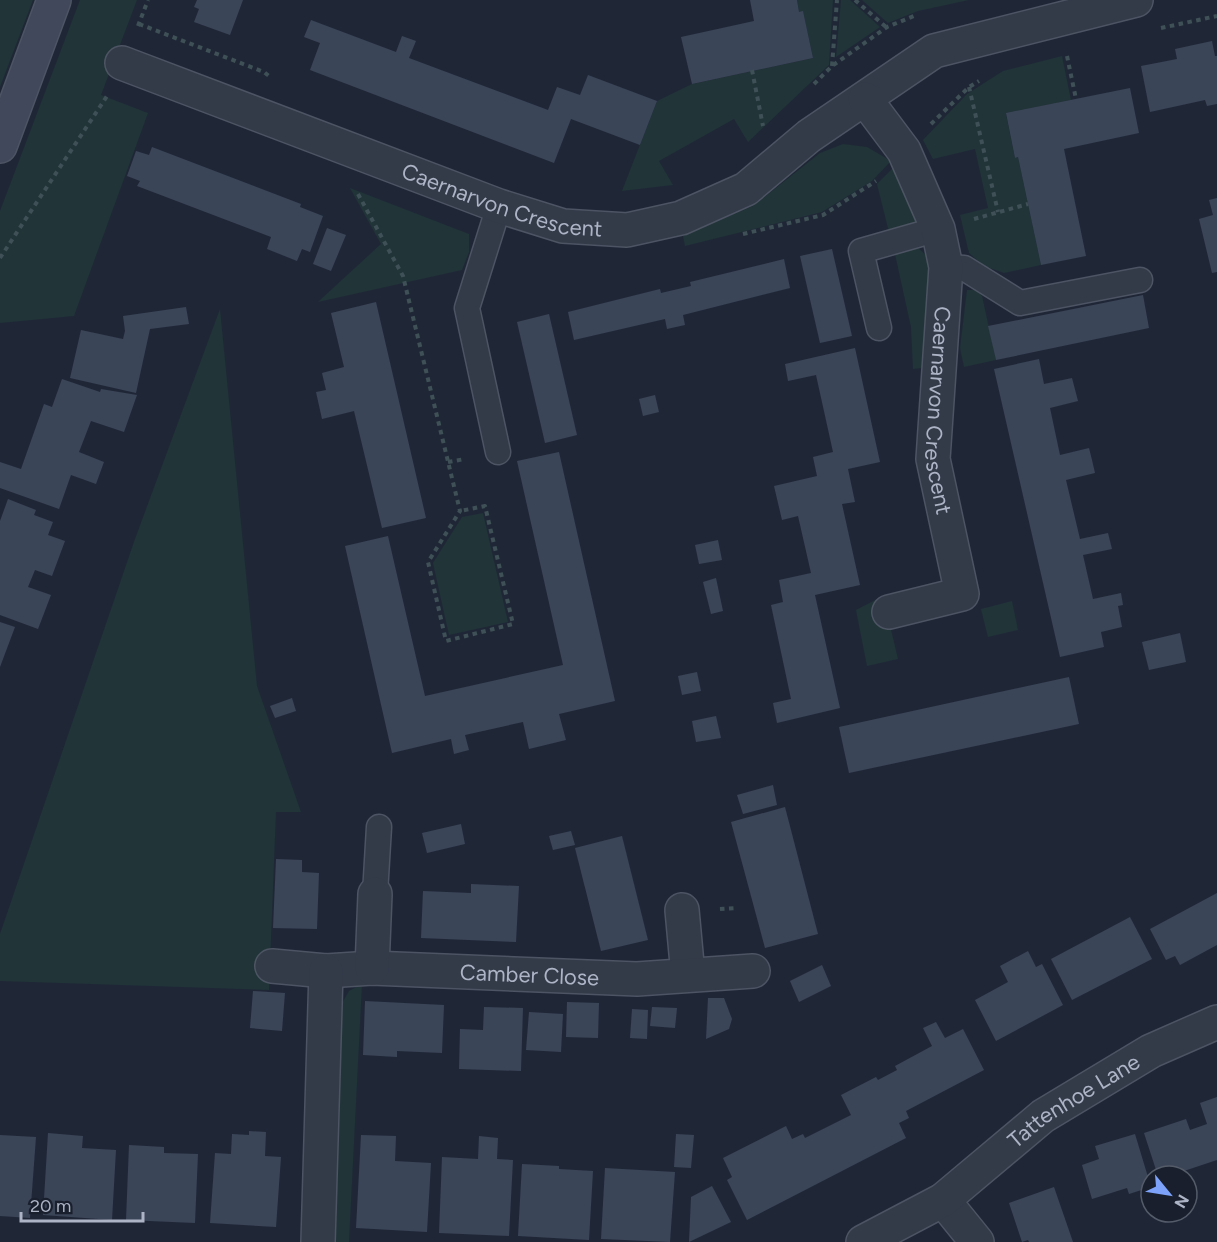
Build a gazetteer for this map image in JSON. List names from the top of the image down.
{
  "streets": {
    "street": ["Caernarvon Crescent", "Camber Close", "Tattenhoe Lane"]
  },
  "scale_bar": "20 m",
  "north": "bottom right"
}
